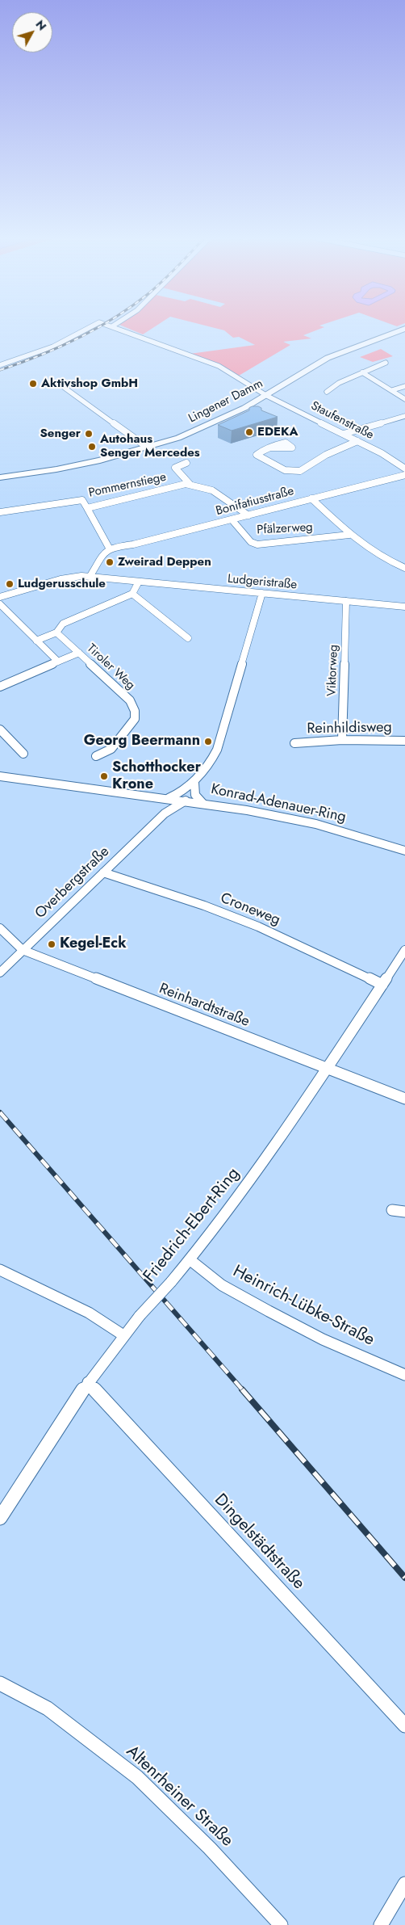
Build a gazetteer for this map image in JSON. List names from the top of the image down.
{
  "streets": {
    "main road": ["Lingener Damm", "Konrad-Adenauer-Ring"],
    "street": [
      "Staufenstraße",
      "Pommernstiege",
      "Bonifatiusstraße",
      "Pfälzerweg",
      "Ludgeristraße",
      "Tiroler Weg",
      "Viktorweg",
      "Reinhildisweg",
      "Overbergstraße",
      "Croneweg",
      "Reinhardtstraße",
      "Friedrich-Ebert-Ring",
      "Heinrich-Lübke-Straße",
      "Dingelstädtstraße",
      "Altenrheiner Straße"
    ]
  },
  "crossings": [
    ["Lingener Damm", "Staufenstraße"],
    ["Pommernstiege", "Bonifatiusstraße"],
    ["Bonifatiusstraße", "Pfälzerweg"],
    ["Ludgeristraße", "Viktorweg"],
    ["Viktorweg", "Reinhildisweg"],
    ["Konrad-Adenauer-Ring", "Overbergstraße"],
    ["Overbergstraße", "Croneweg"],
    ["Overbergstraße", "Reinhardtstraße"],
    ["Croneweg", "Friedrich-Ebert-Ring"],
    ["Reinhardtstraße", "Friedrich-Ebert-Ring"],
    ["Friedrich-Ebert-Ring", "Heinrich-Lübke-Straße"],
    ["Friedrich-Ebert-Ring", "Dingelstädtstraße"]
  ],
  "places": [
    "Aktivshop GmbH",
    "EDEKA",
    "Senger",
    "Autohaus Senger Mercedes",
    "Zweirad Deppen",
    "Ludgerusschule",
    "Georg Beermann",
    "Schotthocker Krone",
    "Kegel-Eck"
  ],
  "north": "top right"
}
